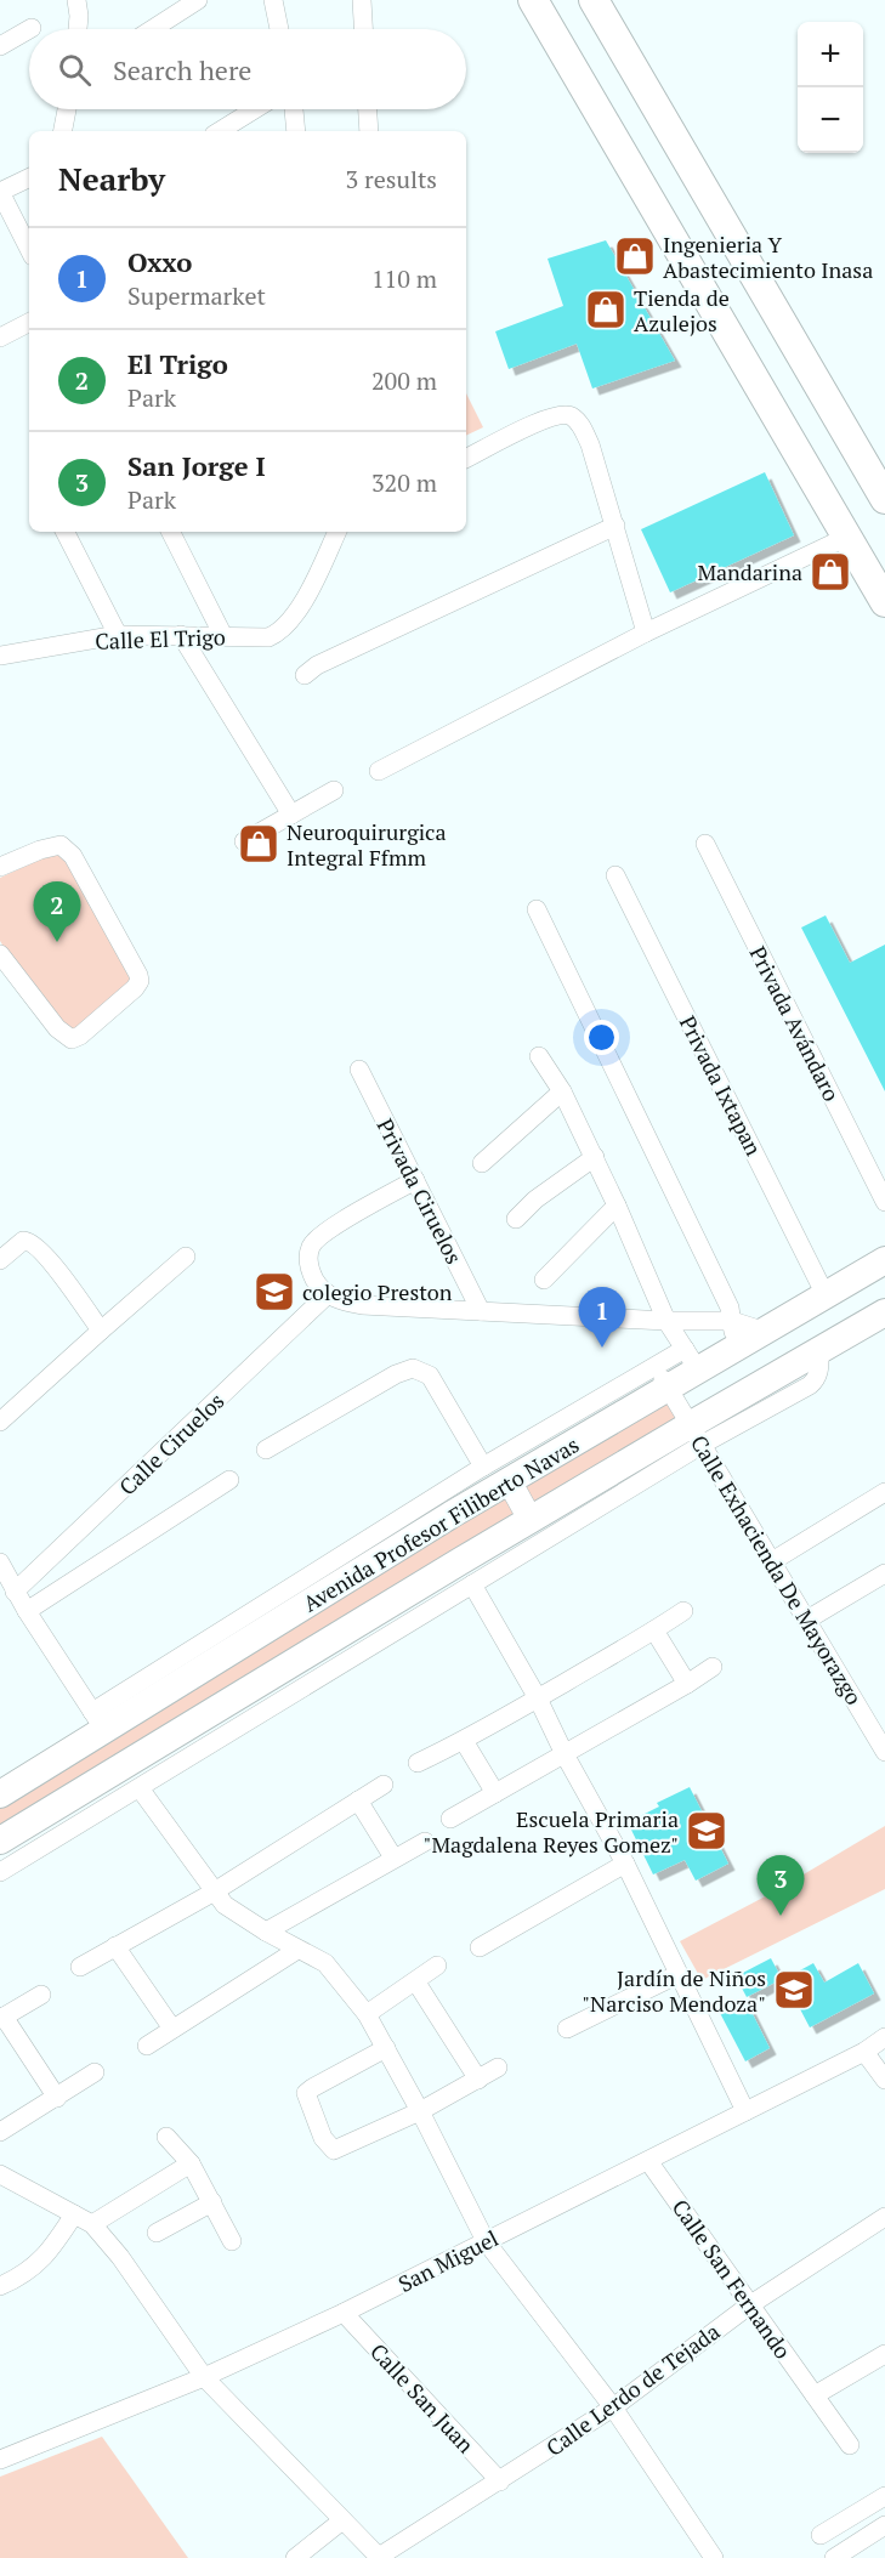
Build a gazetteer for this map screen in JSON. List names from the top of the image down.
{
  "streets": {
    "main road": ["Avenida Profesor Filiberto Navas"],
    "street": [
      "Calle El Trigo",
      "Privada Avándaro",
      "Privada Ixtapan",
      "Privada Ciruelos",
      "Calle Ciruelos",
      "Calle Exhacienda De Mayorazgo",
      "San Miguel",
      "Calle San Fernando",
      "Calle Lerdo de Tejada",
      "Calle San Juan"
    ]
  },
  "crossings": [
    ["Privada Ixtapan", "Avenida Profesor Filiberto Navas"],
    ["Avenida Profesor Filiberto Navas", "Calle Exhacienda De Mayorazgo"],
    ["San Miguel", "Calle San Fernando"],
    ["San Miguel", "Calle San Juan"],
    ["Calle San Fernando", "Calle Lerdo de Tejada"],
    ["Calle Lerdo de Tejada", "Calle San Juan"]
  ],
  "places": {
    "shop": [
      "Ingenieria Y Abastecimiento Inasa",
      "Tienda de Azulejos",
      "Mandarina",
      "Neuroquirurgica Integral Ffmm"
    ],
    "school or university": ["colegio Preston", "Escuela Primaria \"Magdalena Reyes Gomez\"", "Jardín de Niños \"Narciso Mendoza\""]
  },
  "page": {
    "map_buttons": ["+", "−"],
    "search": "Search here",
    "heading": ["Nearby", "3 results"],
    "list": [
      {
        "mark": "1",
        "name": "Oxxo",
        "note": "Supermarket",
        "value": "110 m"
      },
      {
        "mark": "2",
        "name": "El Trigo",
        "note": "Park",
        "value": "200 m"
      },
      {
        "mark": "3",
        "name": "San Jorge I",
        "note": "Park",
        "value": "320 m"
      }
    ],
    "pins": ["2", "1", "3"]
  }
}
